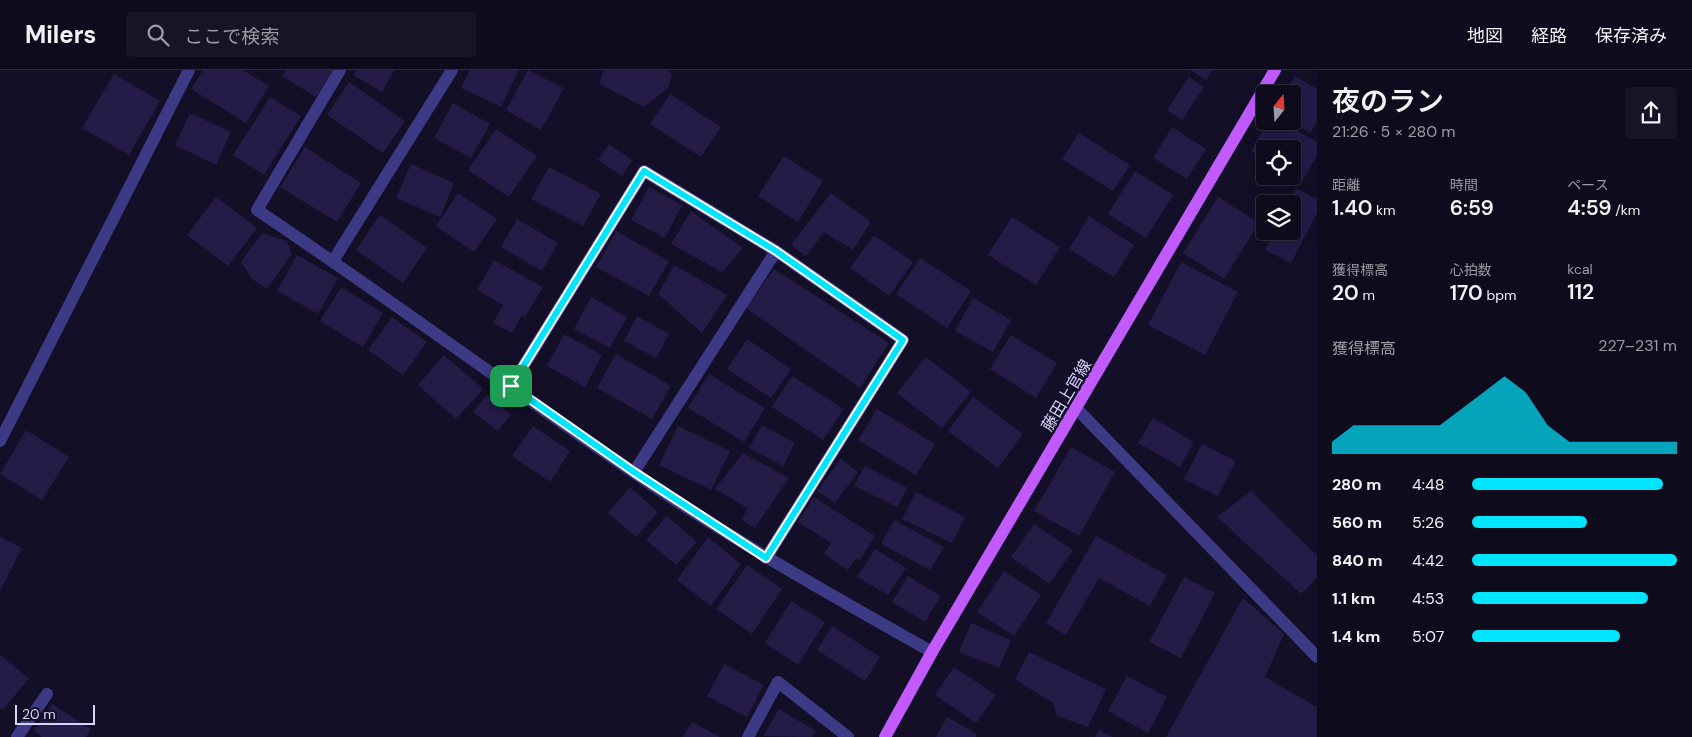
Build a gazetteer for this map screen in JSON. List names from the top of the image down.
{
  "streets": {
    "main road": ["藤田上官線"]
  },
  "scale_bar": "20 m",
  "north": "top",
  "page": {
    "header": "Milers",
    "search": "ここで検索",
    "nav": ["地図", "経路", "保存済み"],
    "heading": ["夜のラン", "21:26 · 5 × 280 m"],
    "stats": [
      ["距離", "1.40 km"],
      ["時間", "6:59"],
      ["ペース", "4:59 /km"],
      ["獲得標高", "20 m"],
      ["心拍数", "170 bpm"],
      ["kcal", "112"]
    ],
    "chart": ["獲得標高", "227–231 m"],
    "list": [
      {
        "name": "280 m",
        "note": "4:48"
      },
      {
        "name": "560 m",
        "note": "5:26"
      },
      {
        "name": "840 m",
        "note": "4:42"
      },
      {
        "name": "1.1 km",
        "note": "4:53"
      },
      {
        "name": "1.4 km",
        "note": "5:07"
      }
    ],
    "scale": "20 m"
  }
}
